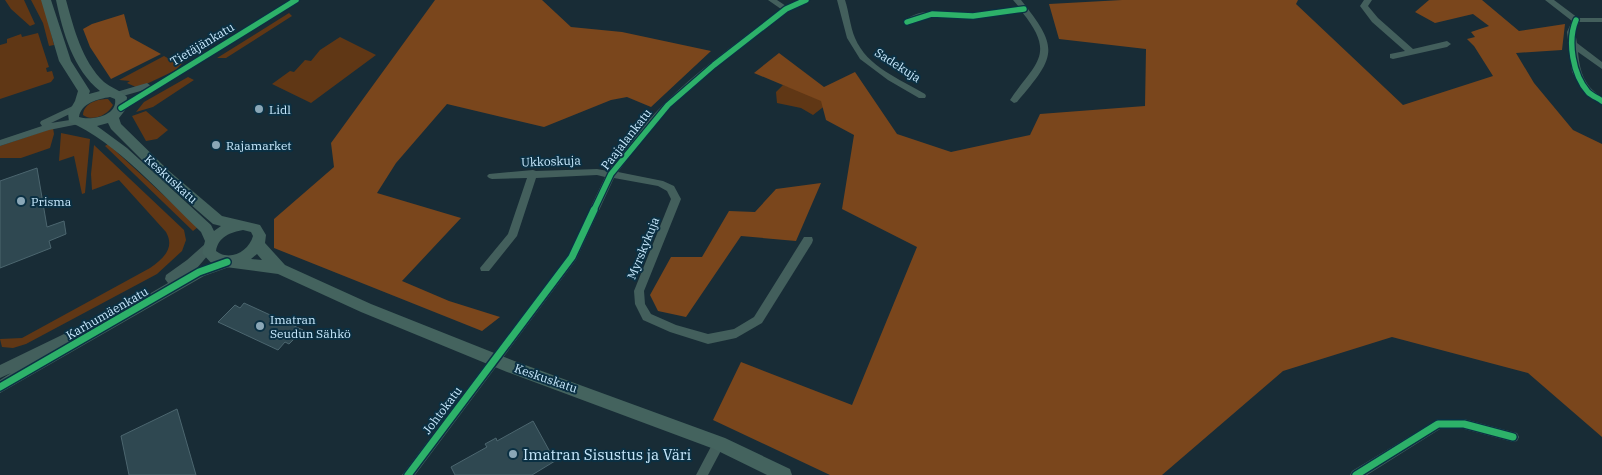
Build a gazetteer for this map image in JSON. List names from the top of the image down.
{
  "streets": {
    "main road": ["Keskuskatu"],
    "street": [
      "Tietäjänkatu",
      "Sadekuja",
      "Paajalankatu",
      "Ukkoskuja",
      "Myrskykuja",
      "Karhumäenkatu",
      "Johtokatu"
    ]
  },
  "crossings": [
    ["Tietäjänkatu", "Keskuskatu"],
    ["Paajalankatu", "Ukkoskuja"],
    ["Paajalankatu", "Keskuskatu"],
    ["Paajalankatu", "Myrskykuja"],
    ["Paajalankatu", "Johtokatu"],
    ["Ukkoskuja", "Myrskykuja"],
    ["Keskuskatu", "Karhumäenkatu"],
    ["Keskuskatu", "Johtokatu"]
  ],
  "places": [
    "Lidl",
    "Rajamarket",
    "Prisma",
    "Imatran Seudun Sähkö",
    "Imatran Sisustus ja Väri"
  ]
}
